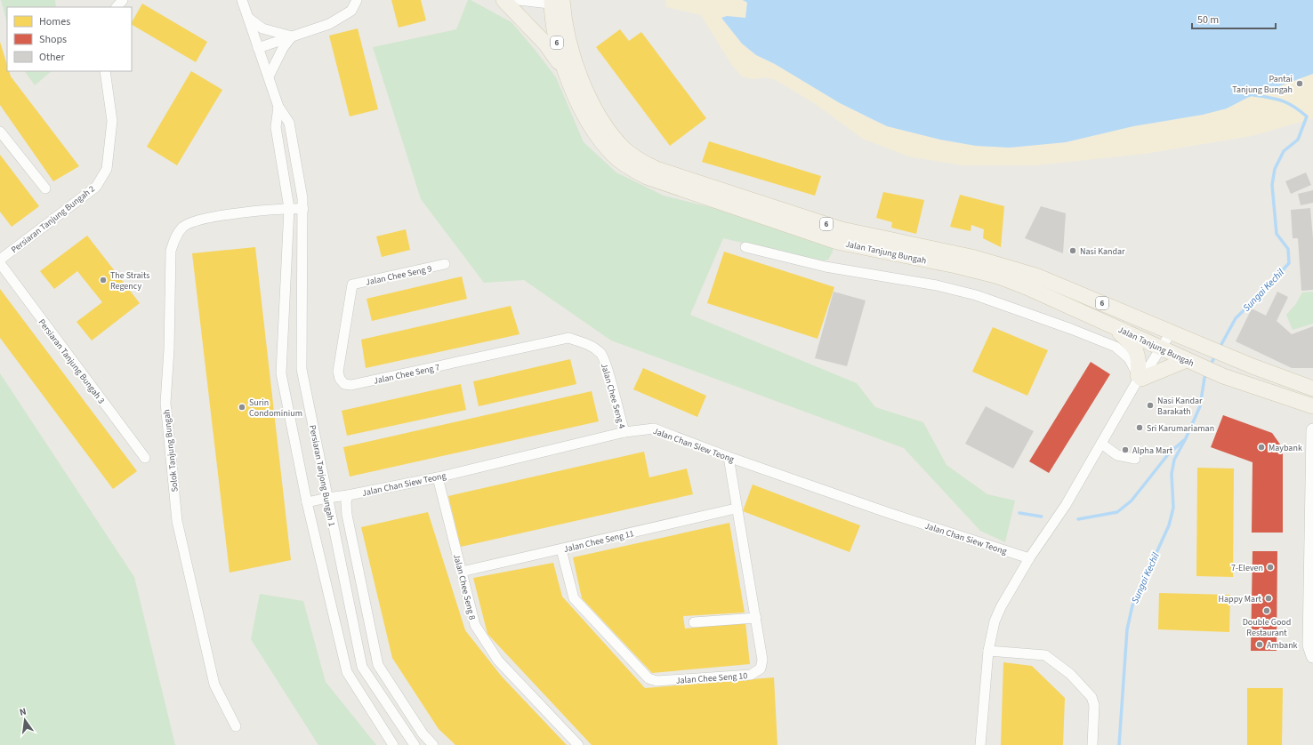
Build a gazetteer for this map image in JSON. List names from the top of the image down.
{
  "streets": {
    "main road": ["6", "Jalan Tanjung Bungah"],
    "street": [
      "Persiaran Tanjung Bungah 2",
      "Jalan Chee Seng 9",
      "Persiaran Tanjung Bungah 3",
      "Jalan Chee Seng 7",
      "Jalan Chee Seng 4",
      "Jalan Chan Siew Teong",
      "Solok Tanjung Bungah",
      "Persiaran Tanjong Bungah 1",
      "Jalan Chee Seng 11",
      "Jalan Chee Seng 8",
      "Jalan Chee Seng 10"
    ]
  },
  "crossings": [
    ["Jalan Chee Seng 9", "Jalan Chee Seng 7"],
    ["Jalan Chee Seng 7", "Jalan Chee Seng 4"],
    ["Jalan Chee Seng 4", "Jalan Chan Siew Teong"],
    ["Jalan Chan Siew Teong", "Persiaran Tanjong Bungah 1"],
    ["Jalan Chan Siew Teong", "Jalan Chee Seng 8"],
    ["Jalan Chan Siew Teong", "Jalan Chee Seng 10"],
    ["Solok Tanjung Bungah", "Persiaran Tanjong Bungah 1"],
    ["Jalan Chee Seng 11", "Jalan Chee Seng 8"],
    ["Jalan Chee Seng 11", "Jalan Chee Seng 10"]
  ],
  "water": ["Sungai Kechil"],
  "places": [
    "Pantai Tanjung Bungah",
    "Nasi Kandar",
    "The Straits Regency",
    "Nasi Kandar Barakath",
    "Surin Condominium",
    "Sri Karumariaman",
    "Maybank",
    "Alpha Mart",
    "7-Eleven",
    "Happy Mart",
    "Double Good Restaurant",
    "Ambank"
  ],
  "legend": ["Homes", "Shops", "Other"],
  "scale_bar": "50 m",
  "north": "top"
}
